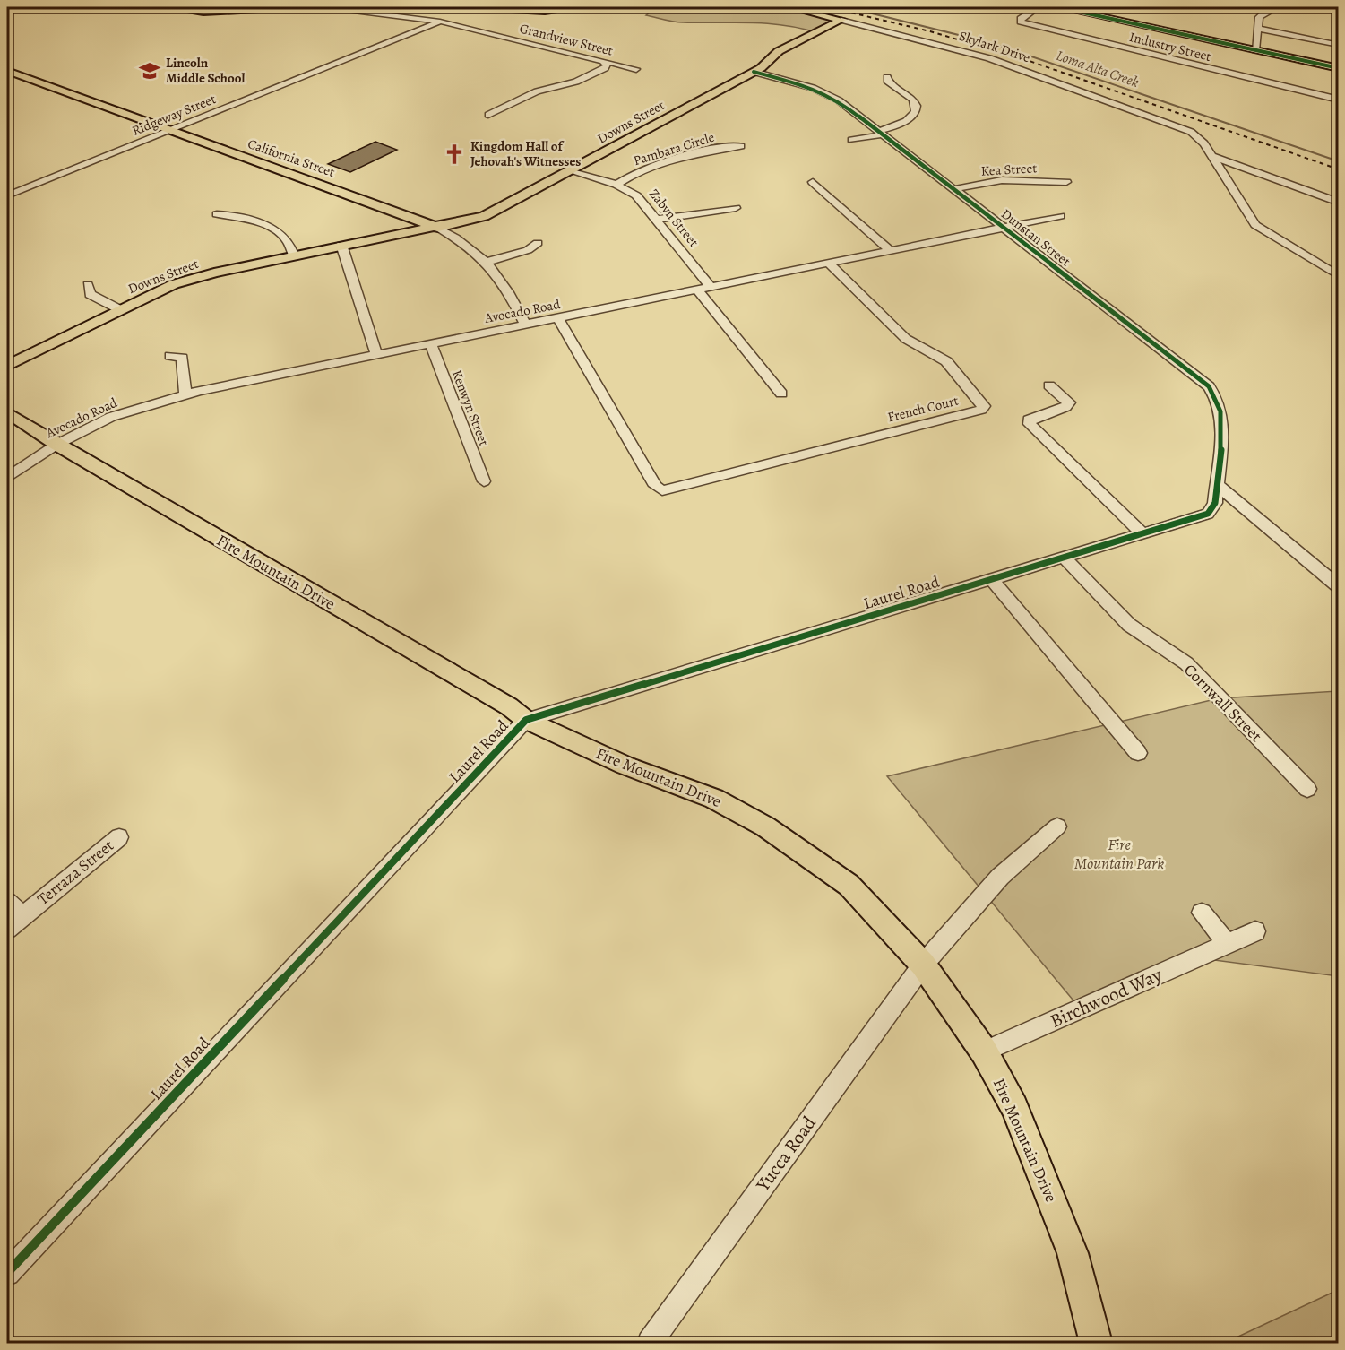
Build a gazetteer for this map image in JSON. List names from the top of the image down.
{
  "streets": {
    "main road": ["Downs Street", "California Street", "Fire Mountain Drive"],
    "street": [
      "Grandview Street",
      "Skylark Drive",
      "Industry Street",
      "Ridgeway Street",
      "Pambara Circle",
      "Kea Street",
      "Zabyn Street",
      "Dunstan Street",
      "Avocado Road",
      "Kenwyn Street",
      "French Court",
      "Laurel Road",
      "Cornwall Street",
      "Terraza Street",
      "Birchwood Way",
      "Yucca Road"
    ]
  },
  "crossings": [
    ["Grandview Street", "Ridgeway Street"],
    ["Skylark Drive", "Downs Street"],
    ["Ridgeway Street", "California Street"],
    ["Downs Street", "California Street"],
    ["Downs Street", "Zabyn Street"],
    ["Downs Street", "Dunstan Street"],
    ["Pambara Circle", "Zabyn Street"],
    ["California Street", "Avocado Road"],
    ["Kea Street", "Dunstan Street"],
    ["Zabyn Street", "Avocado Road"],
    ["Dunstan Street", "Avocado Road"],
    ["Dunstan Street", "Laurel Road"],
    ["Avocado Road", "Kenwyn Street"],
    ["Avocado Road", "French Court"],
    ["Avocado Road", "Fire Mountain Drive"],
    ["Fire Mountain Drive", "Laurel Road"],
    ["Fire Mountain Drive", "Birchwood Way"],
    ["Fire Mountain Drive", "Yucca Road"],
    ["Laurel Road", "Cornwall Street"]
  ],
  "water": ["Loma Alta Creek"],
  "parks": ["Fire Mountain Park"],
  "places": {
    "school or university": ["Lincoln Middle School"],
    "church": ["Kingdom Hall of Jehovah's Witnesses"]
  }
}
